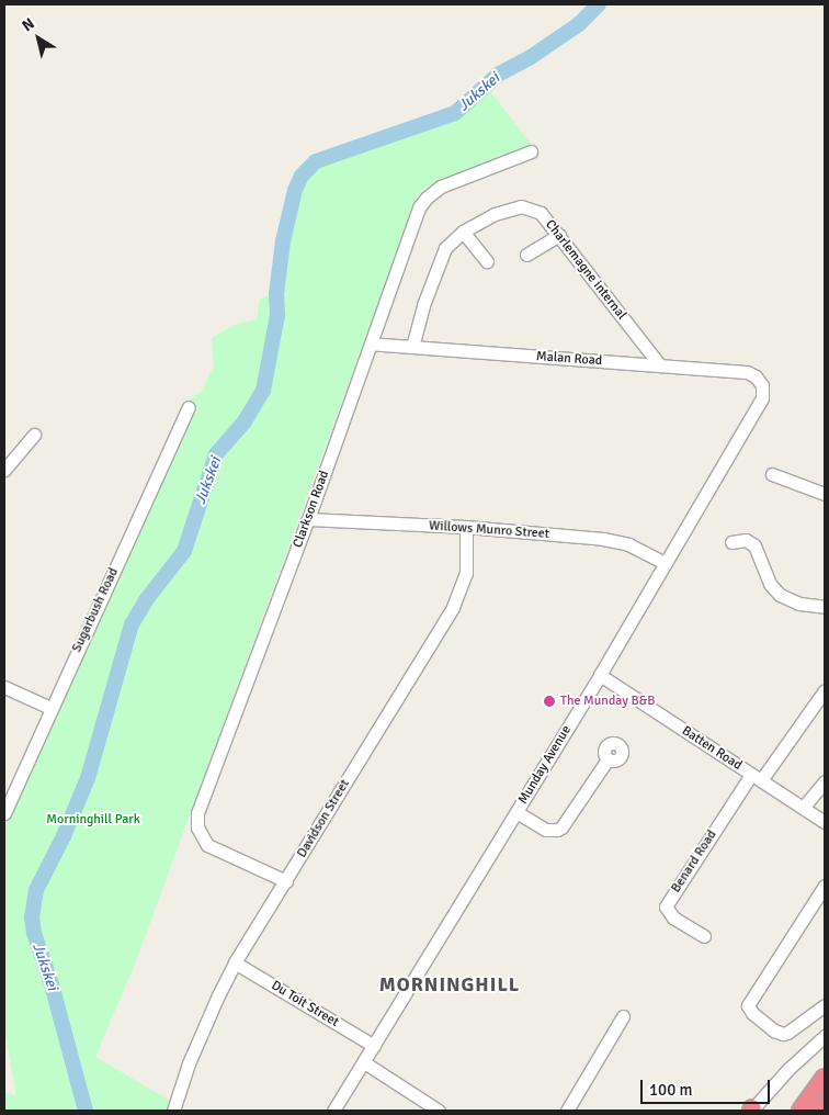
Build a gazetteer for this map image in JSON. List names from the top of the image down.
{
  "streets": {
    "street": [
      "Charlemagne internal",
      "Malan Road",
      "Clarkson Road",
      "Willows Munro Street",
      "Sugarbush Road",
      "Batten Road",
      "Munday Avenue",
      "Davidson Street",
      "Benard Road",
      "Du Toit Street"
    ]
  },
  "crossings": [
    ["Charlemagne internal", "Malan Road"],
    ["Malan Road", "Clarkson Road"],
    ["Malan Road", "Munday Avenue"],
    ["Clarkson Road", "Willows Munro Street"],
    ["Clarkson Road", "Davidson Street"],
    ["Willows Munro Street", "Munday Avenue"],
    ["Willows Munro Street", "Davidson Street"],
    ["Batten Road", "Munday Avenue"],
    ["Batten Road", "Benard Road"],
    ["Munday Avenue", "Du Toit Street"],
    ["Davidson Street", "Du Toit Street"]
  ],
  "districts": ["MORNINGHILL"],
  "water": ["Jukskei"],
  "parks": ["Morninghill Park"],
  "places": ["The Munday B&B"],
  "scale_bar": "100 m",
  "north": "top left"
}
